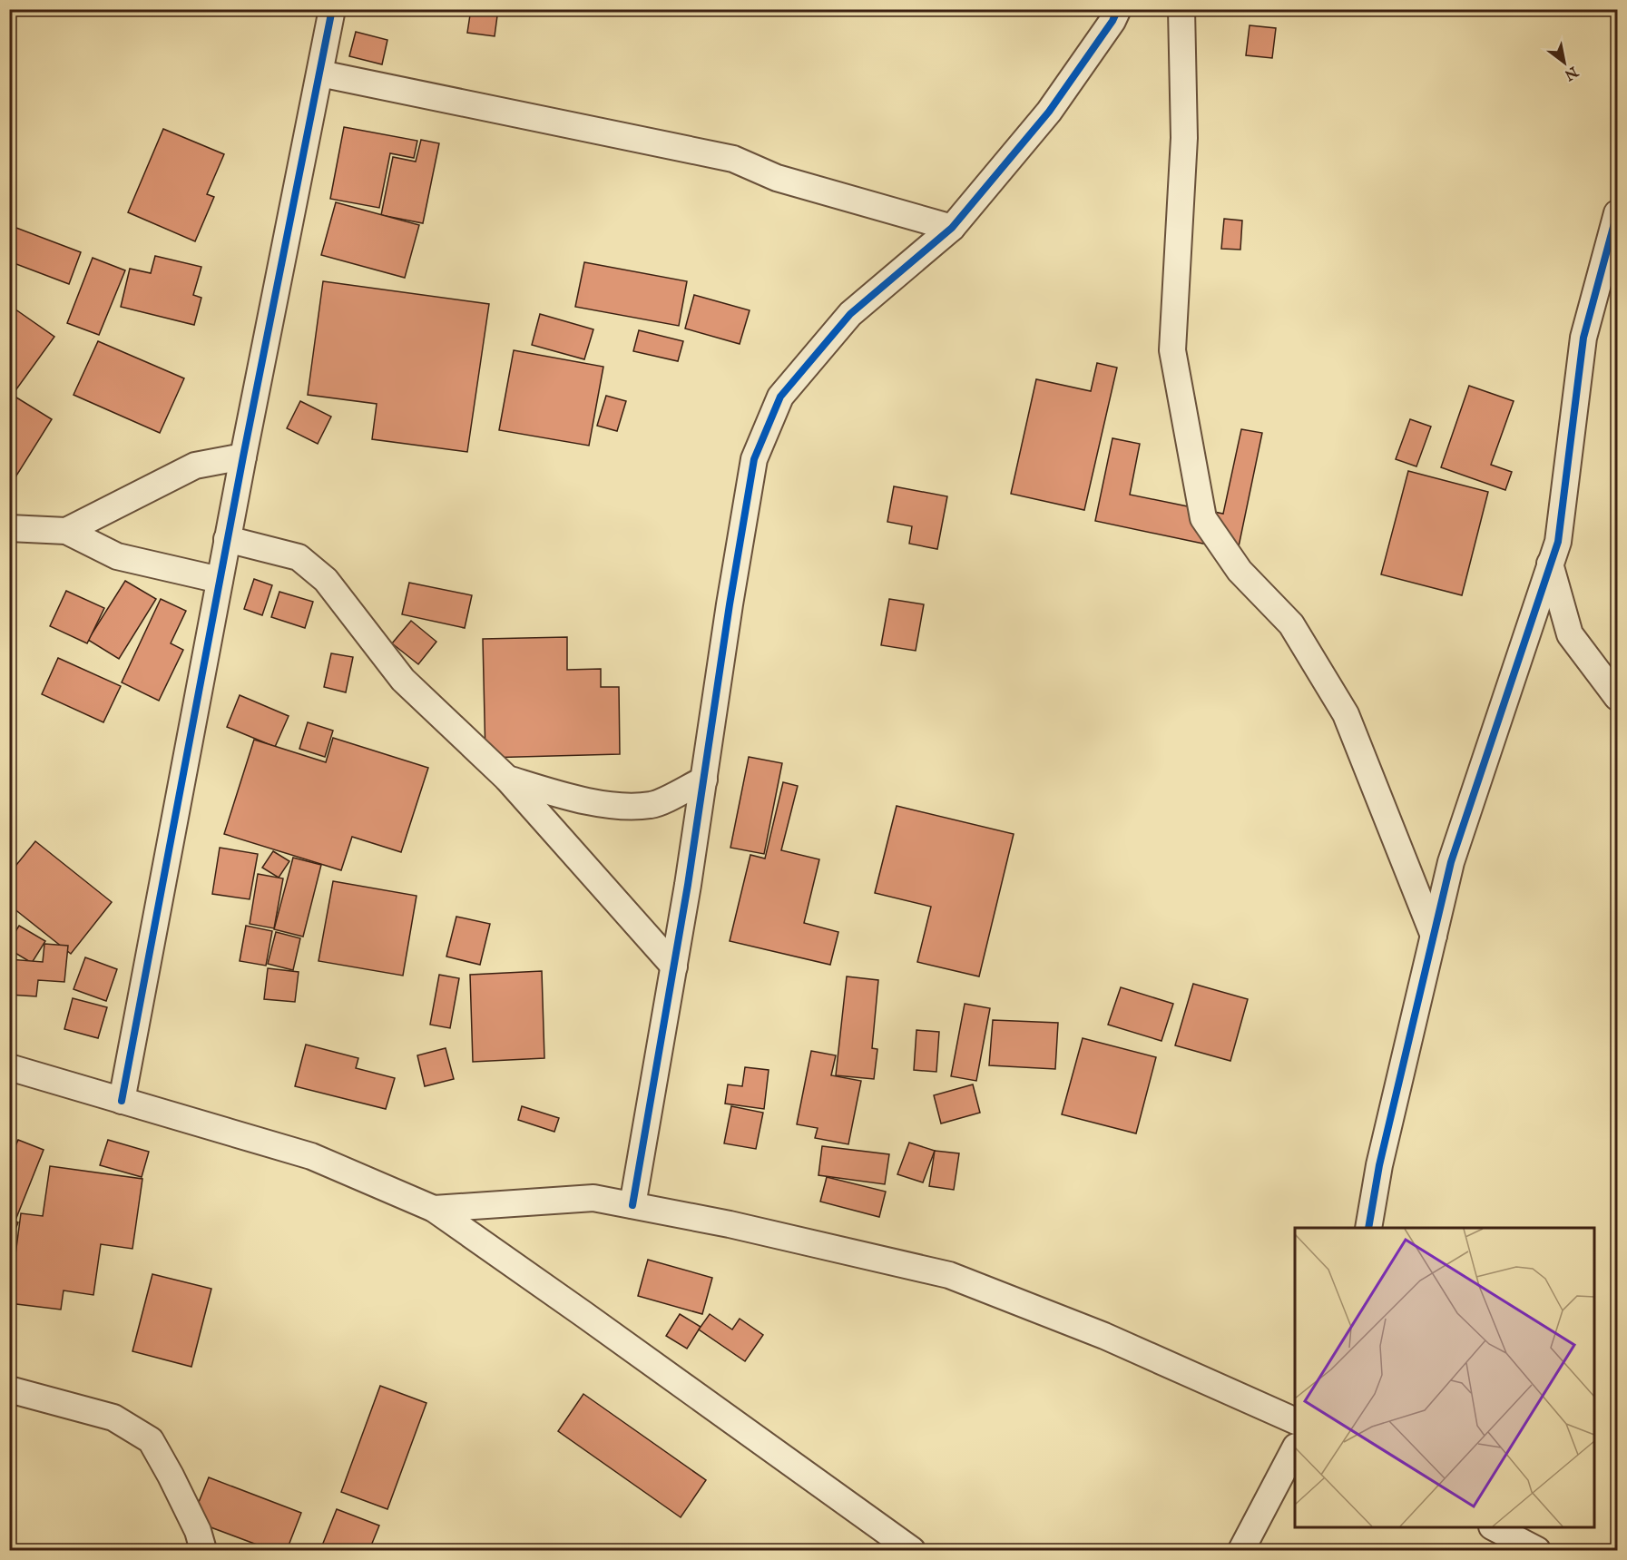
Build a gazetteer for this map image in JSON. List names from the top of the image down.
{
  "north": "bottom right"
}
